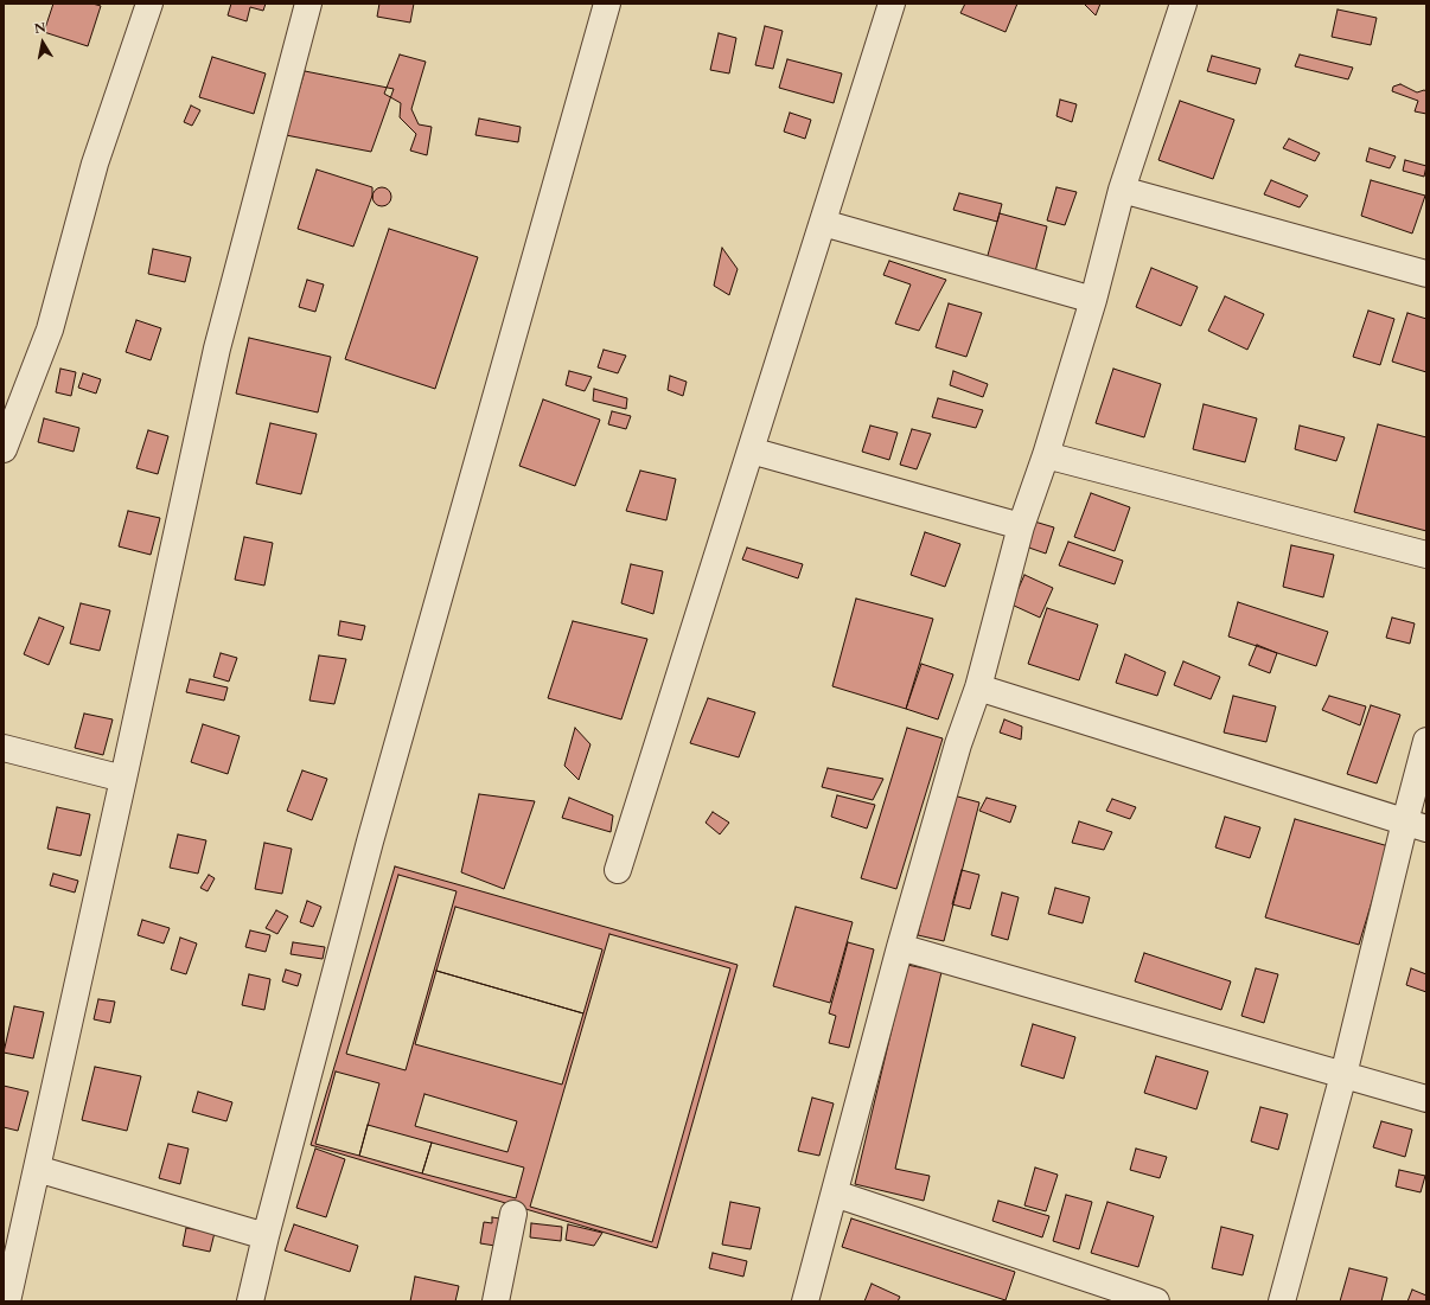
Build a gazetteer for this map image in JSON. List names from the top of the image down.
{
  "north": "top"
}
